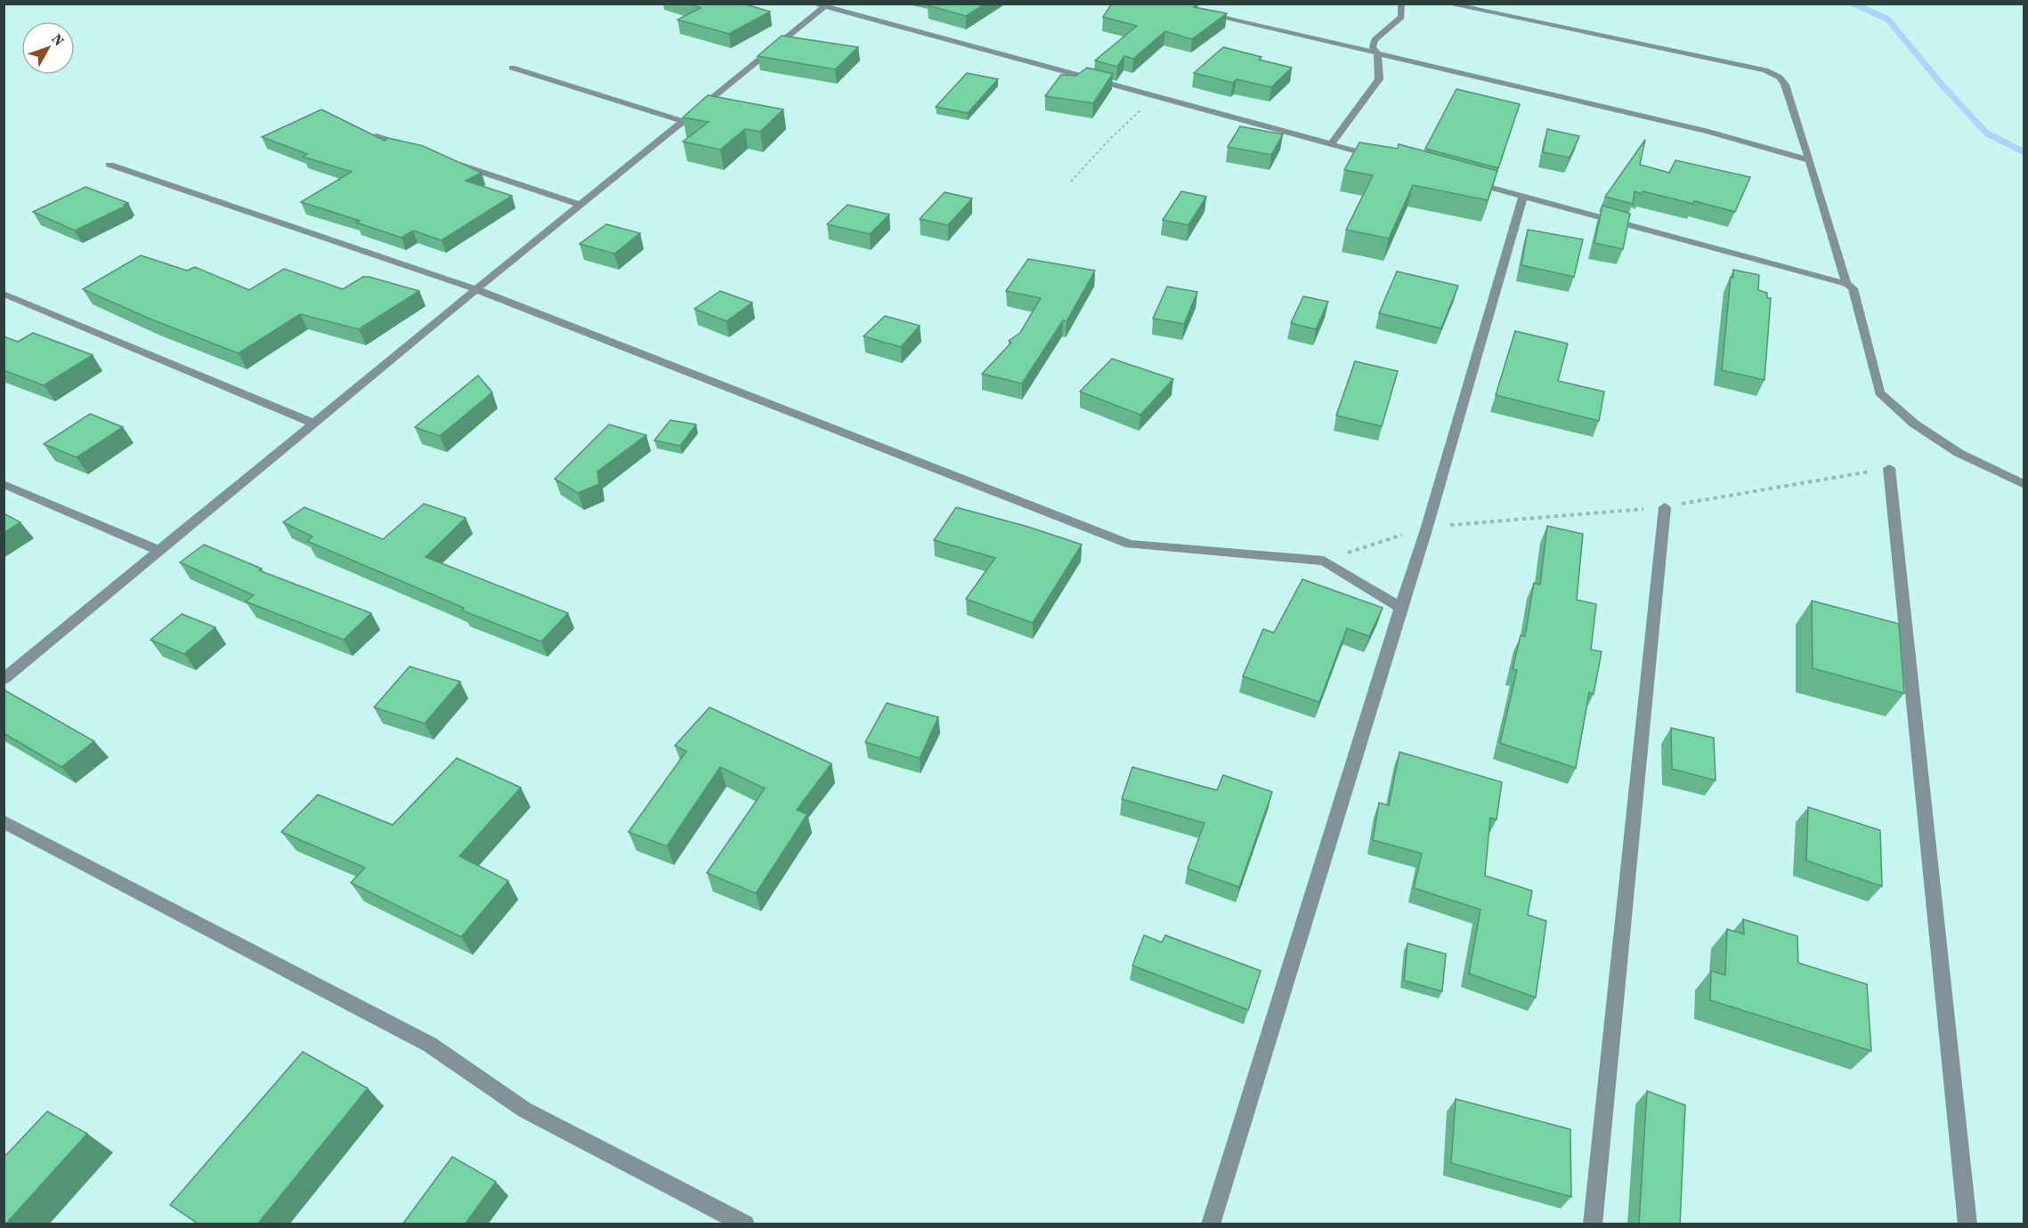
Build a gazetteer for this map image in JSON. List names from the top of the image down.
{
  "north": "top right"
}
